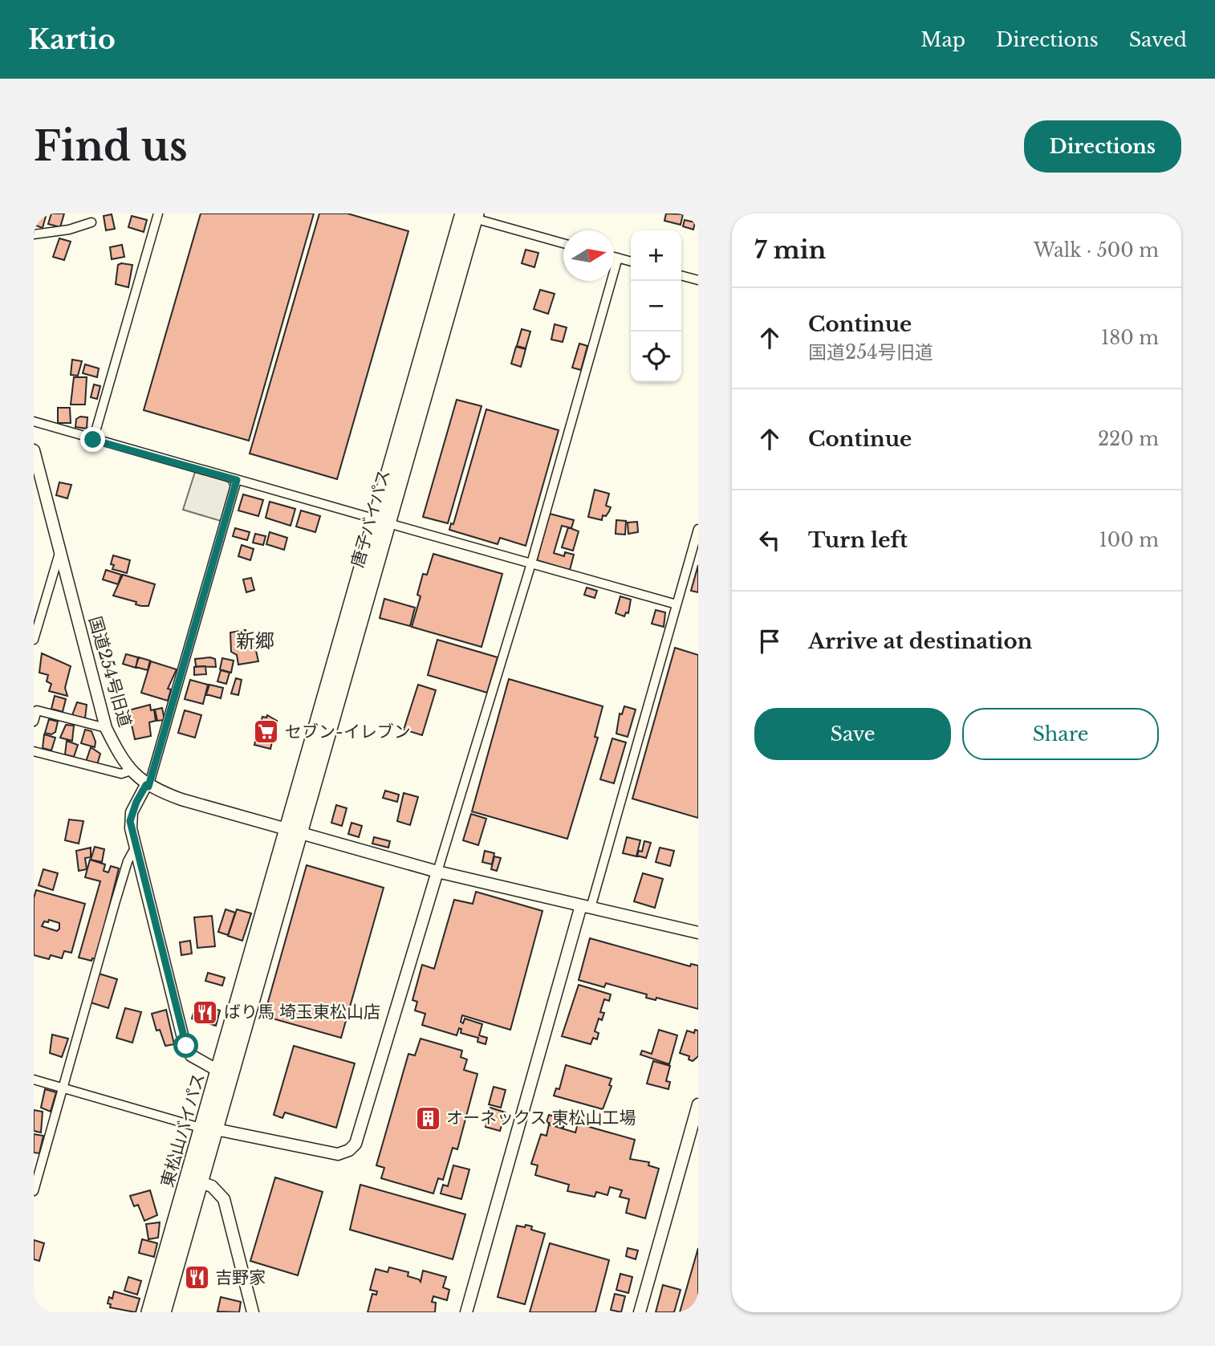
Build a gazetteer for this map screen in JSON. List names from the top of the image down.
{
  "streets": {
    "highway": ["唐子バイパス", "東松山バイパス"],
    "street": ["国道254号旧道"]
  },
  "crossings": [
    ["唐子バイパス", "東松山バイパス"]
  ],
  "districts": ["新郷"],
  "places": {
    "supermarket": ["セブン-イレブン"],
    "restaurant": ["ばり馬 埼玉東松山店", "吉野家"],
    "building": ["オーネックス 東松山工場"]
  },
  "north": "right",
  "page": {
    "header": "Kartio",
    "nav": ["Map", "Directions", "Saved"],
    "buttons": [
      "Directions",
      ["Save", "Share"]
    ],
    "title": "Find us",
    "heading": ["7 min", "Walk · 500 m"],
    "map_buttons": ["+", "−"],
    "list": [
      ["Continue", "国道254号旧道", "180 m"],
      ["Continue", "220 m"],
      ["Turn left", "100 m"],
      "Arrive at destination"
    ]
  }
}
